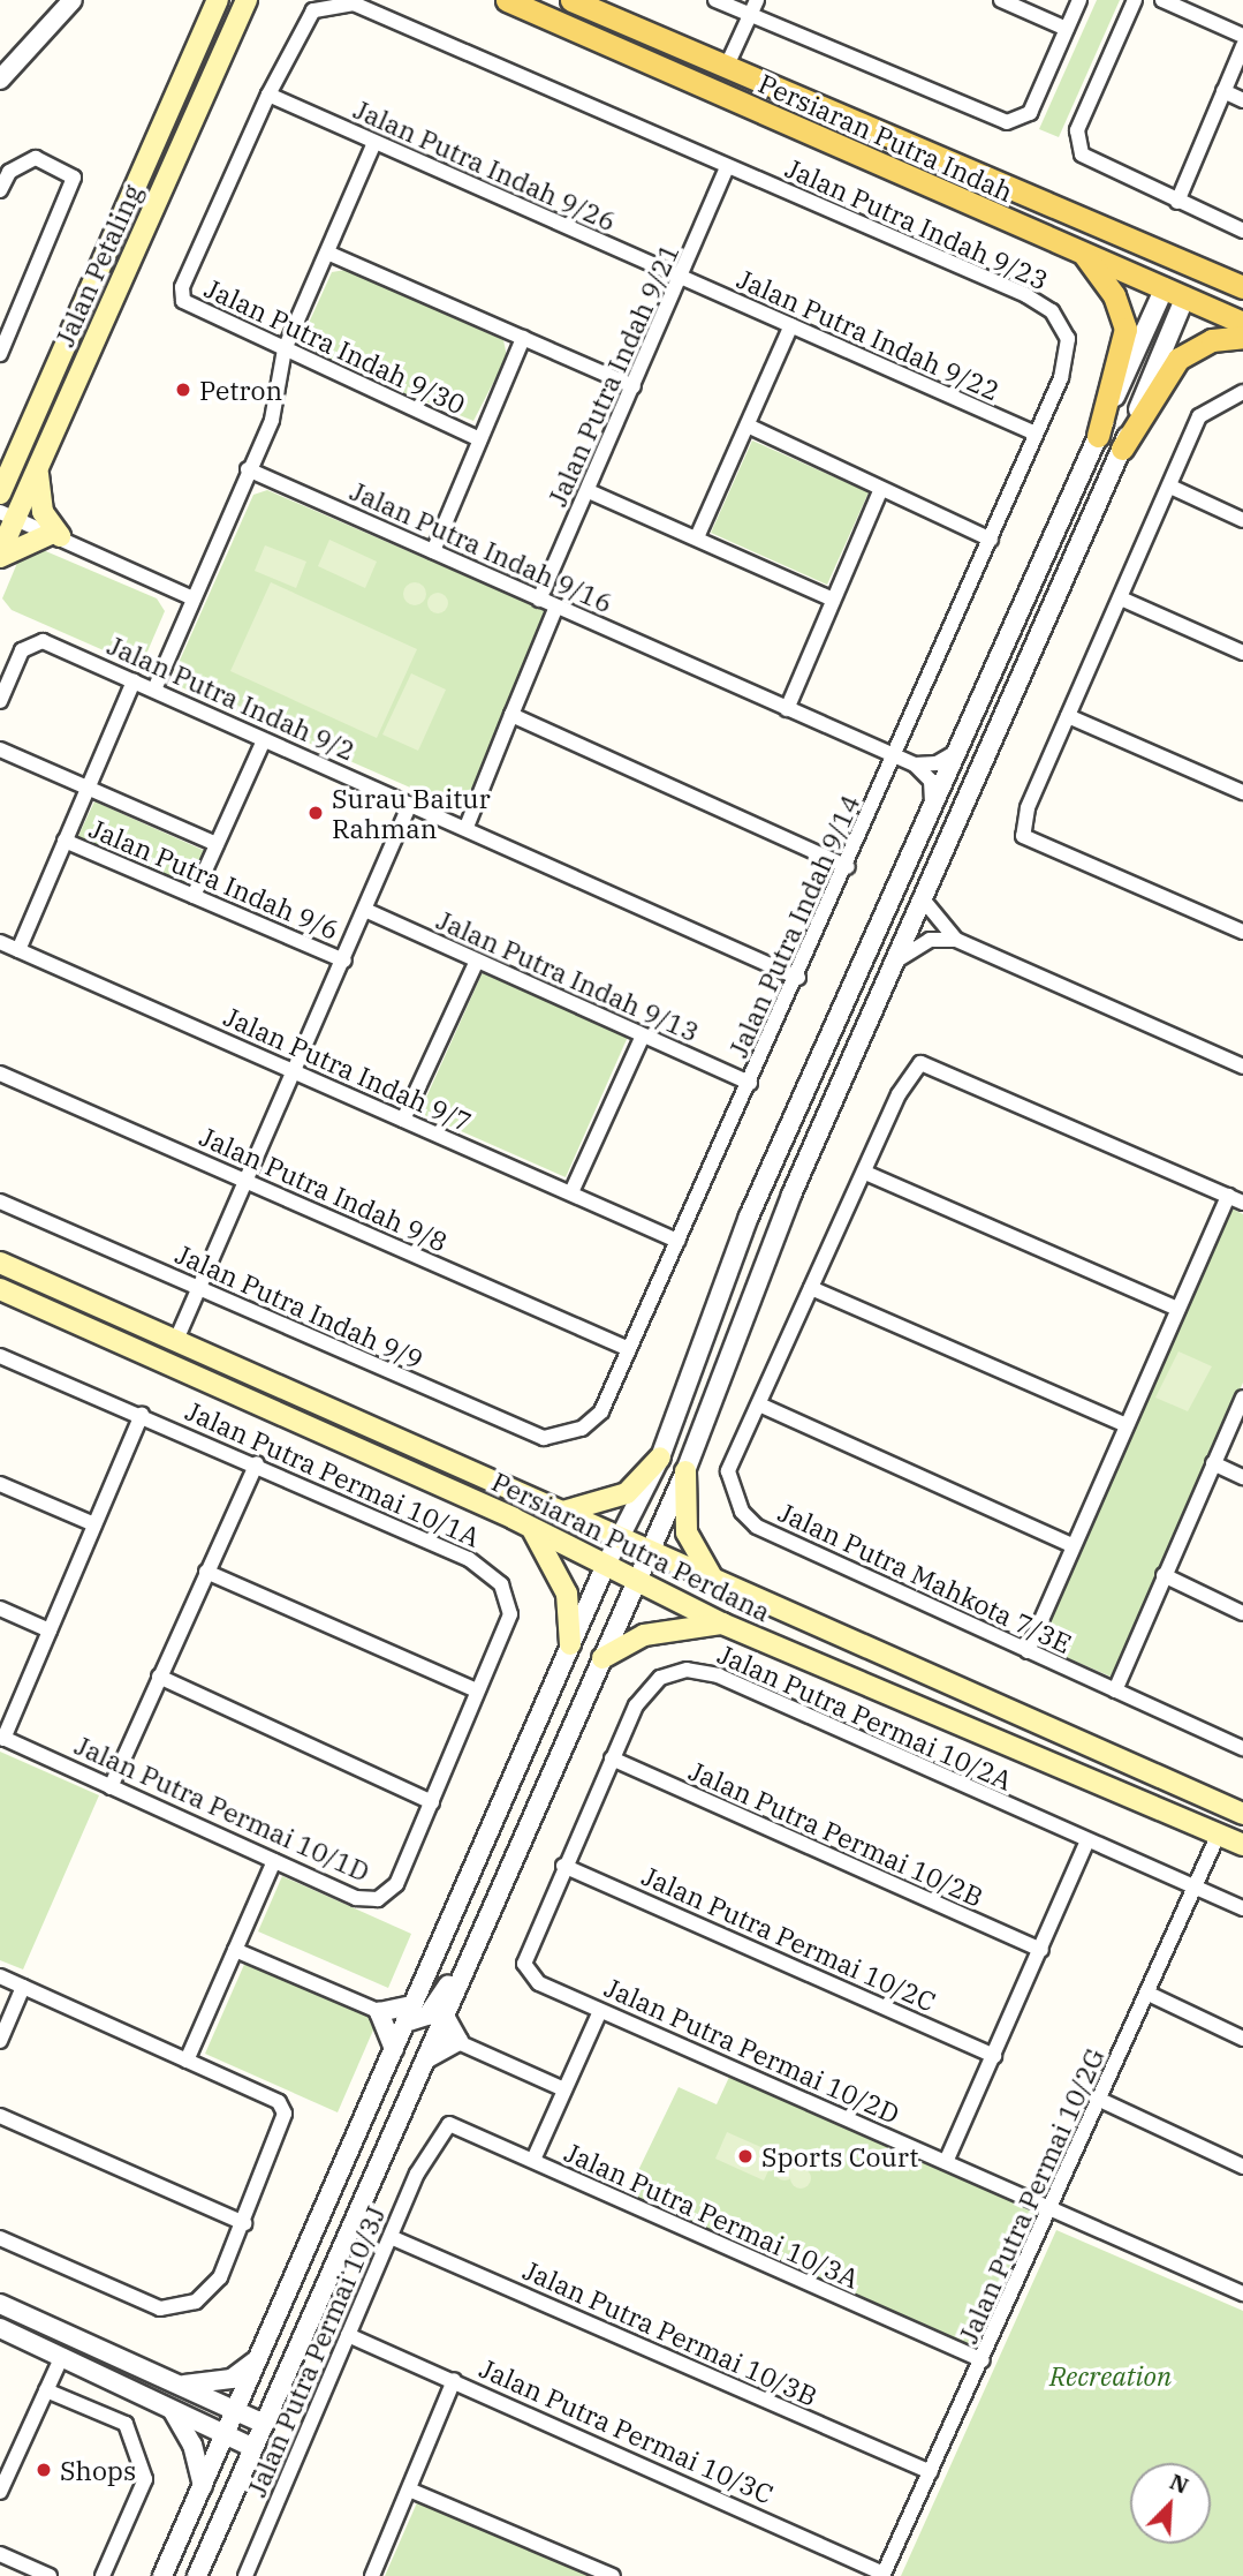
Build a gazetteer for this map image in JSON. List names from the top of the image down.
{
  "streets": {
    "main road": ["Persiaran Putra Indah", "Jalan Petaling", "Persiaran Putra Perdana"],
    "street": [
      "Jalan Putra Indah 9/26",
      "Jalan Putra Indah 9/23",
      "Jalan Putra Indah 9/22",
      "Jalan Putra Indah 9/30",
      "Jalan Putra Indah 9/21",
      "Jalan Putra Indah 9/16",
      "Jalan Putra Indah 9/2",
      "Jalan Putra Indah 9/6",
      "Jalan Putra Indah 9/14",
      "Jalan Putra Indah 9/13",
      "Jalan Putra Indah 9/7",
      "Jalan Putra Indah 9/8",
      "Jalan Putra Indah 9/9",
      "Jalan Putra Permai 10/1A",
      "Jalan Putra Mahkota 7/3E",
      "Jalan Putra Permai 10/2A",
      "Jalan Putra Permai 10/1D",
      "Jalan Putra Permai 10/2B",
      "Jalan Putra Permai 10/2C",
      "Jalan Putra Permai 10/2D",
      "Jalan Putra Permai 10/2G",
      "Jalan Putra Permai 10/3A",
      "Jalan Putra Permai 10/3B",
      "Jalan Putra Permai 10/3J",
      "Jalan Putra Permai 10/3C"
    ]
  },
  "crossings": [
    ["Jalan Putra Indah 9/26", "Jalan Putra Indah 9/23"],
    ["Jalan Putra Indah 9/26", "Jalan Putra Indah 9/22"],
    ["Jalan Putra Indah 9/26", "Jalan Putra Indah 9/21"],
    ["Jalan Putra Indah 9/23", "Jalan Putra Indah 9/22"],
    ["Jalan Putra Indah 9/23", "Jalan Putra Indah 9/30"],
    ["Jalan Putra Indah 9/23", "Jalan Putra Indah 9/21"],
    ["Jalan Putra Indah 9/23", "Jalan Putra Indah 9/14"],
    ["Jalan Putra Indah 9/22", "Jalan Putra Indah 9/21"],
    ["Jalan Putra Indah 9/22", "Jalan Putra Indah 9/14"],
    ["Jalan Putra Indah 9/21", "Jalan Putra Indah 9/16"],
    ["Jalan Putra Indah 9/16", "Jalan Putra Indah 9/14"],
    ["Jalan Putra Indah 9/2", "Jalan Putra Indah 9/14"],
    ["Jalan Putra Indah 9/14", "Jalan Putra Indah 9/13"],
    ["Jalan Putra Indah 9/14", "Jalan Putra Indah 9/7"],
    ["Jalan Putra Indah 9/14", "Jalan Putra Indah 9/8"],
    ["Jalan Putra Indah 9/14", "Jalan Putra Indah 9/9"],
    ["Jalan Putra Permai 10/1A", "Jalan Putra Permai 10/1D"],
    ["Persiaran Putra Perdana", "Jalan Putra Permai 10/2G"],
    ["Jalan Putra Permai 10/2A", "Jalan Putra Permai 10/2B"],
    ["Jalan Putra Permai 10/2A", "Jalan Putra Permai 10/2C"],
    ["Jalan Putra Permai 10/2A", "Jalan Putra Permai 10/2D"],
    ["Jalan Putra Permai 10/2A", "Jalan Putra Permai 10/2G"],
    ["Jalan Putra Permai 10/2D", "Jalan Putra Permai 10/2G"],
    ["Jalan Putra Permai 10/2G", "Jalan Putra Permai 10/3A"],
    ["Jalan Putra Permai 10/2G", "Jalan Putra Permai 10/3B"],
    ["Jalan Putra Permai 10/2G", "Jalan Putra Permai 10/3C"],
    ["Jalan Putra Permai 10/3A", "Jalan Putra Permai 10/3J"],
    ["Jalan Putra Permai 10/3B", "Jalan Putra Permai 10/3J"],
    ["Jalan Putra Permai 10/3J", "Jalan Putra Permai 10/3C"]
  ],
  "parks": ["Recreation"],
  "places": [
    "Petron",
    "Surau Baitur Rahman",
    "Sports Court",
    "Shops"
  ],
  "north": "top right"
}
